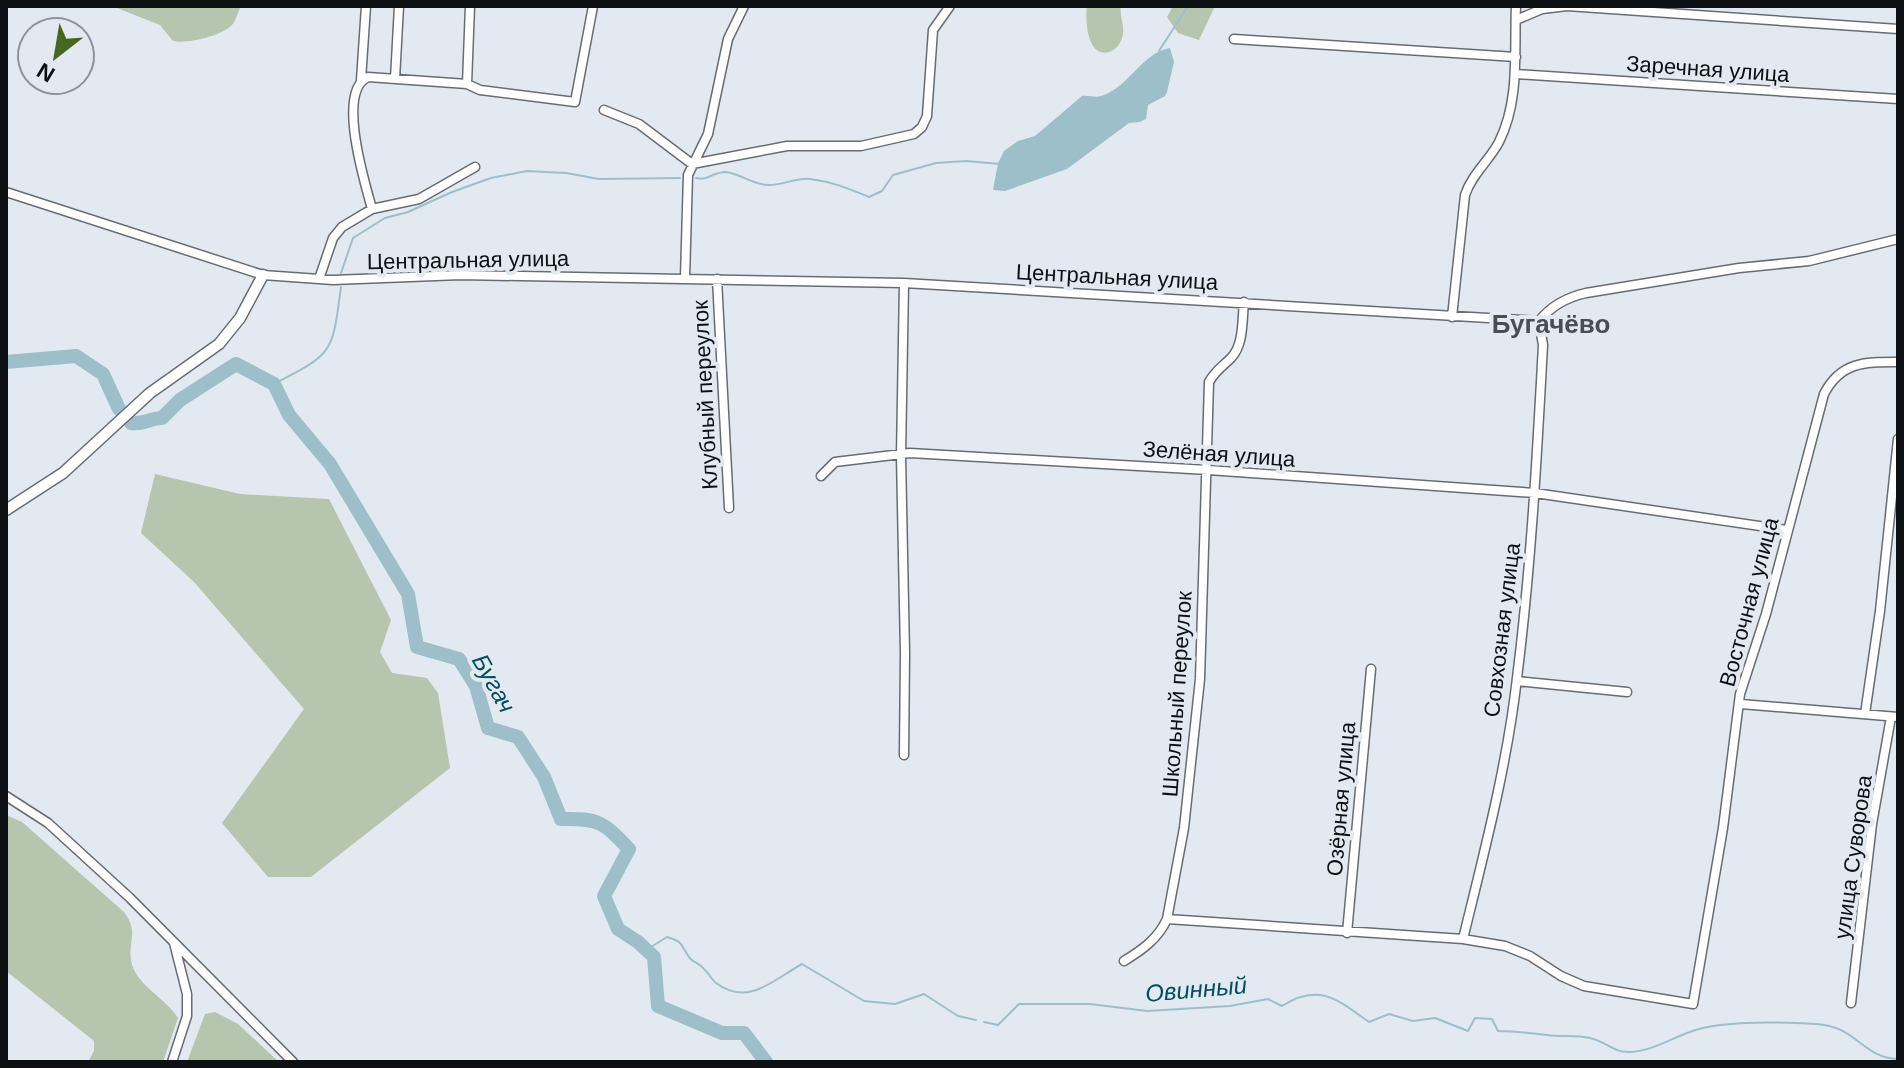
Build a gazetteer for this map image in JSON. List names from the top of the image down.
{
  "streets": {
    "street": [
      "Заречная улица",
      "Центральная улица",
      "Клубный переулок",
      "Зелёная улица",
      "Восточная улица",
      "Совхозная улица",
      "Школьный переулок",
      "Озёрная улица",
      "улица Суворова"
    ]
  },
  "crossings": [
    ["Центральная улица", "Клубный переулок"],
    ["Центральная улица", "Совхозная улица"],
    ["Центральная улица", "Школьный переулок"],
    ["Зелёная улица", "Восточная улица"],
    ["Зелёная улица", "Совхозная улица"],
    ["Зелёная улица", "Школьный переулок"],
    ["Восточная улица", "Совхозная улица"]
  ],
  "districts": ["Бугачёво"],
  "water": ["Бугач", "Овинный"],
  "north": "bottom left"
}
